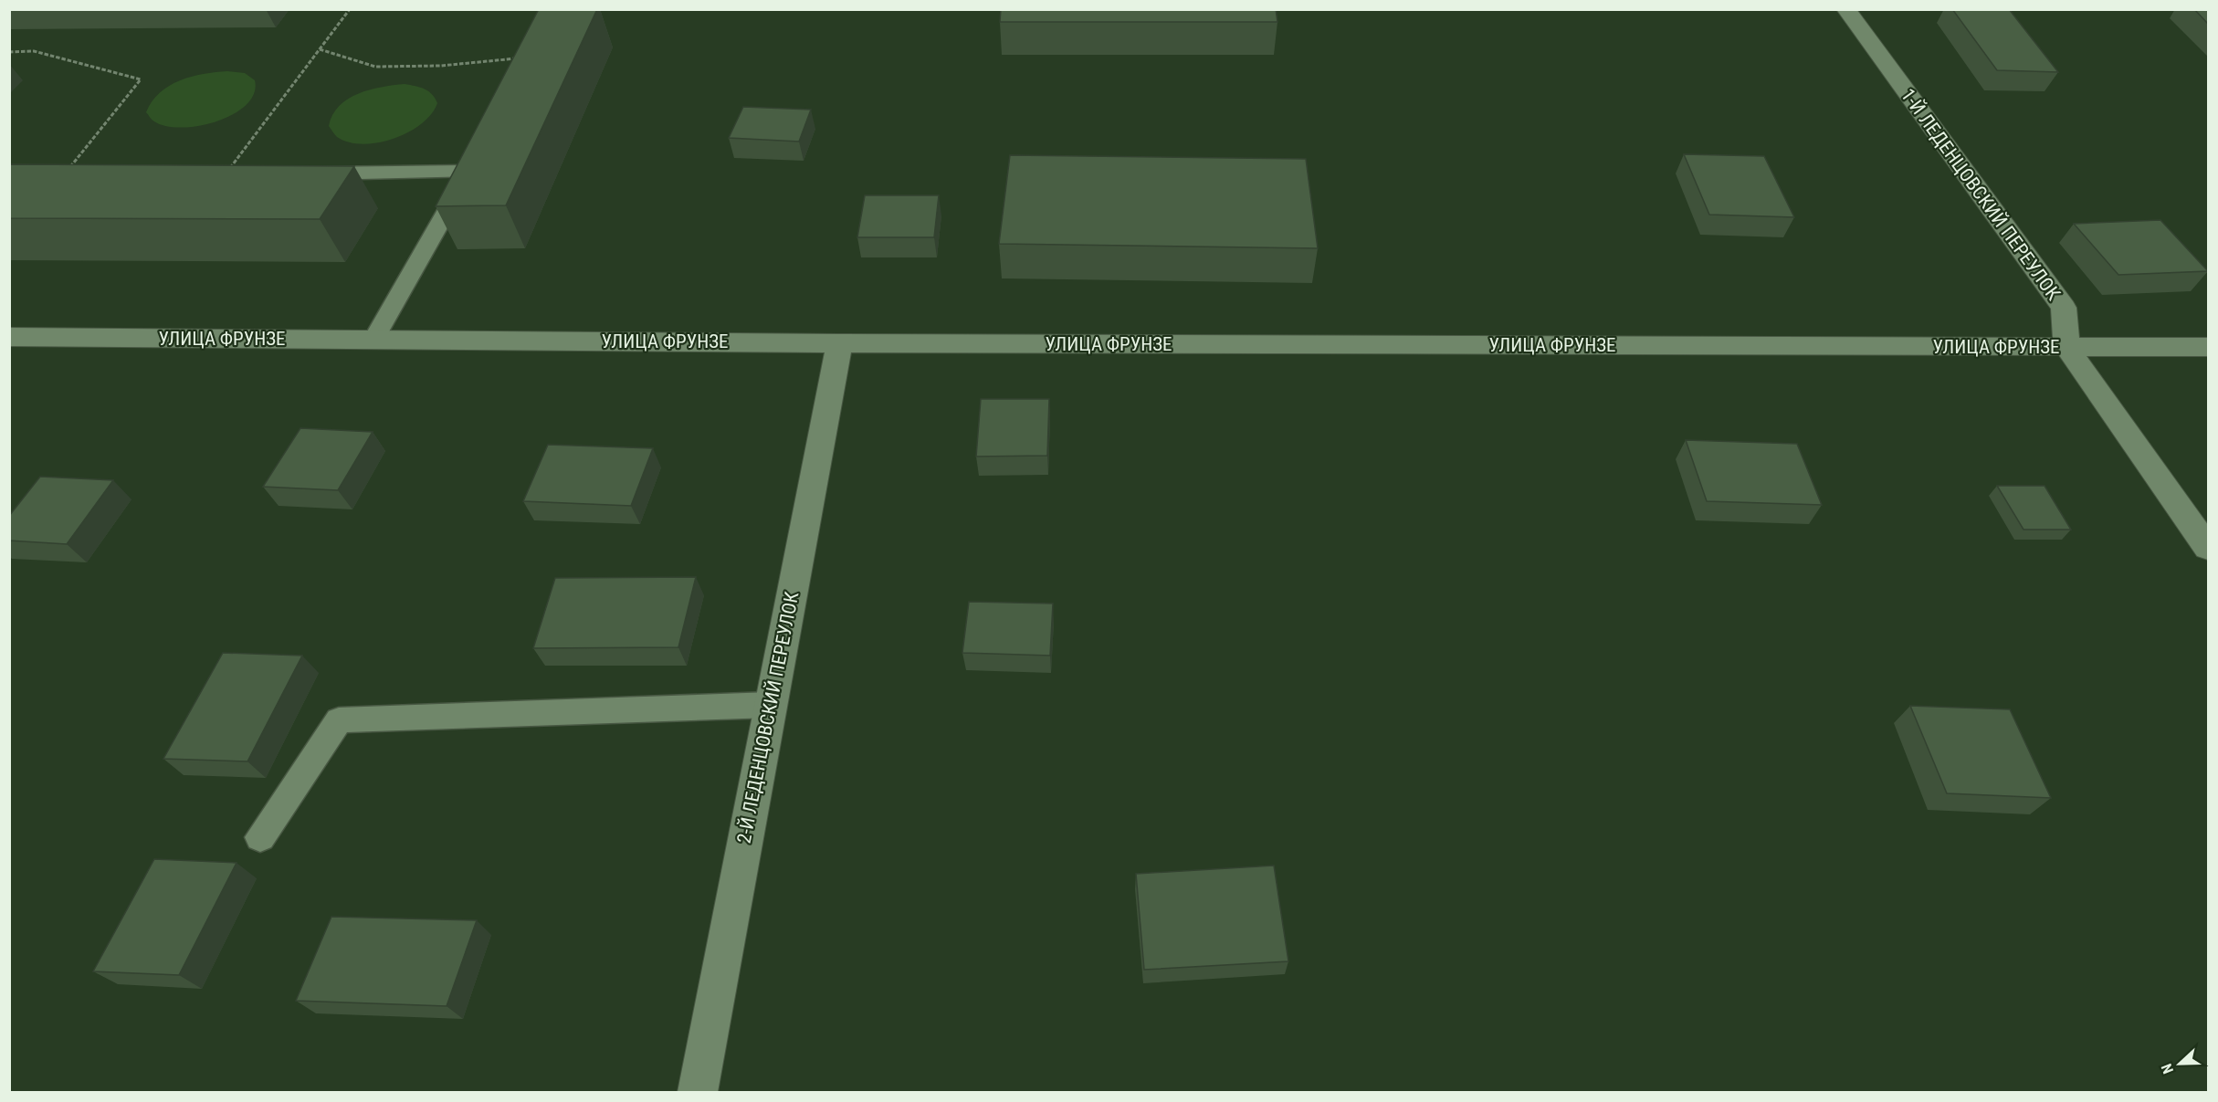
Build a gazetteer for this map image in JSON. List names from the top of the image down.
{
  "streets": {
    "street": ["1-Й ЛЕДЕНЦОВСКИЙ ПЕРЕУЛОК", "УЛИЦА ФРУНЗЕ", "2-Й ЛЕДЕНЦОВСКИЙ ПЕРЕУЛОК"]
  },
  "crossings": [
    ["1-Й ЛЕДЕНЦОВСКИЙ ПЕРЕУЛОК", "УЛИЦА ФРУНЗЕ"],
    ["УЛИЦА ФРУНЗЕ", "2-Й ЛЕДЕНЦОВСКИЙ ПЕРЕУЛОК"]
  ],
  "north": "left"
}
